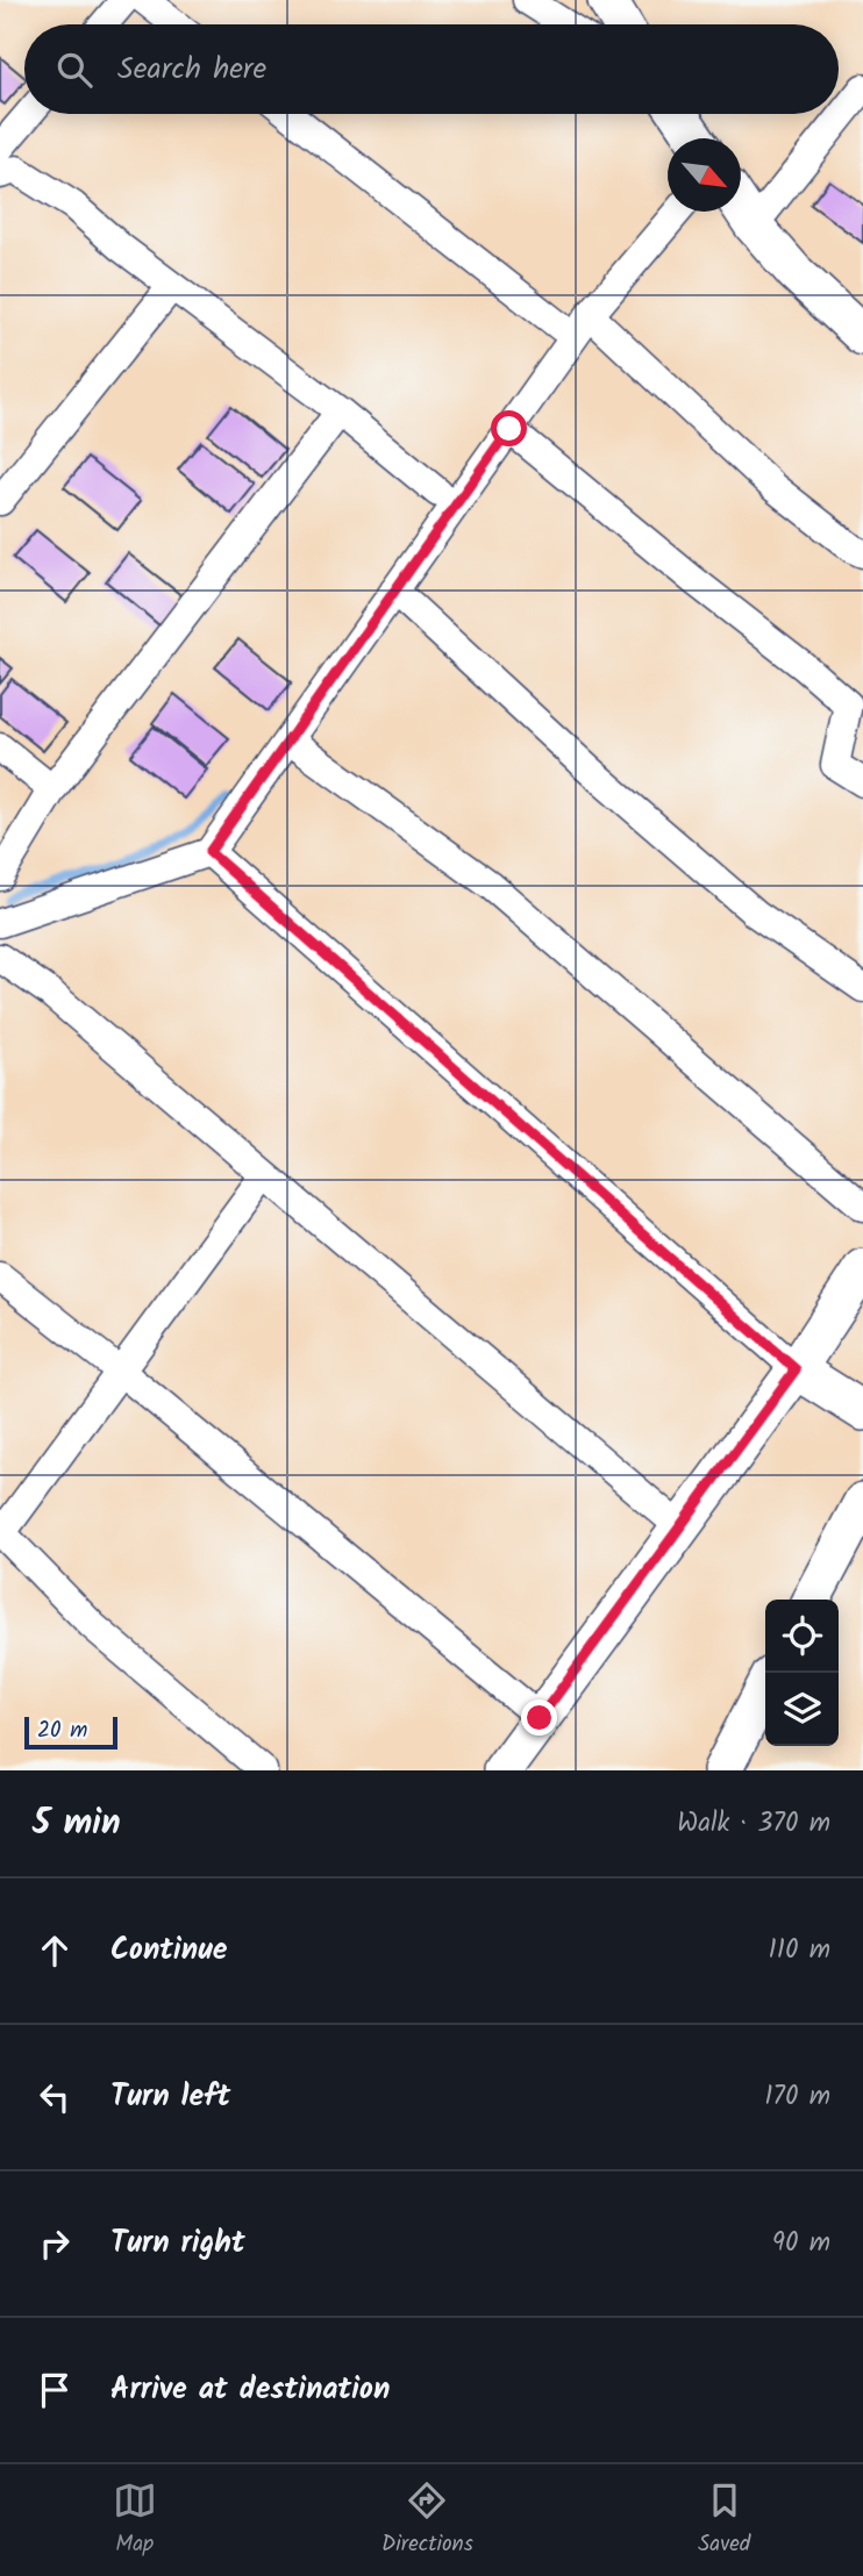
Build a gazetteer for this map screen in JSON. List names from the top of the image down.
{
  "scale_bar": "20 m",
  "north": "bottom right",
  "page": {
    "search": "Search here",
    "scale": "20 m",
    "heading": ["5 min", "Walk · 370 m"],
    "list": [
      ["Continue", "110 m"],
      ["Turn left", "170 m"],
      ["Turn right", "90 m"],
      "Arrive at destination"
    ],
    "nav": ["Map", "Directions", "Saved"]
  }
}
